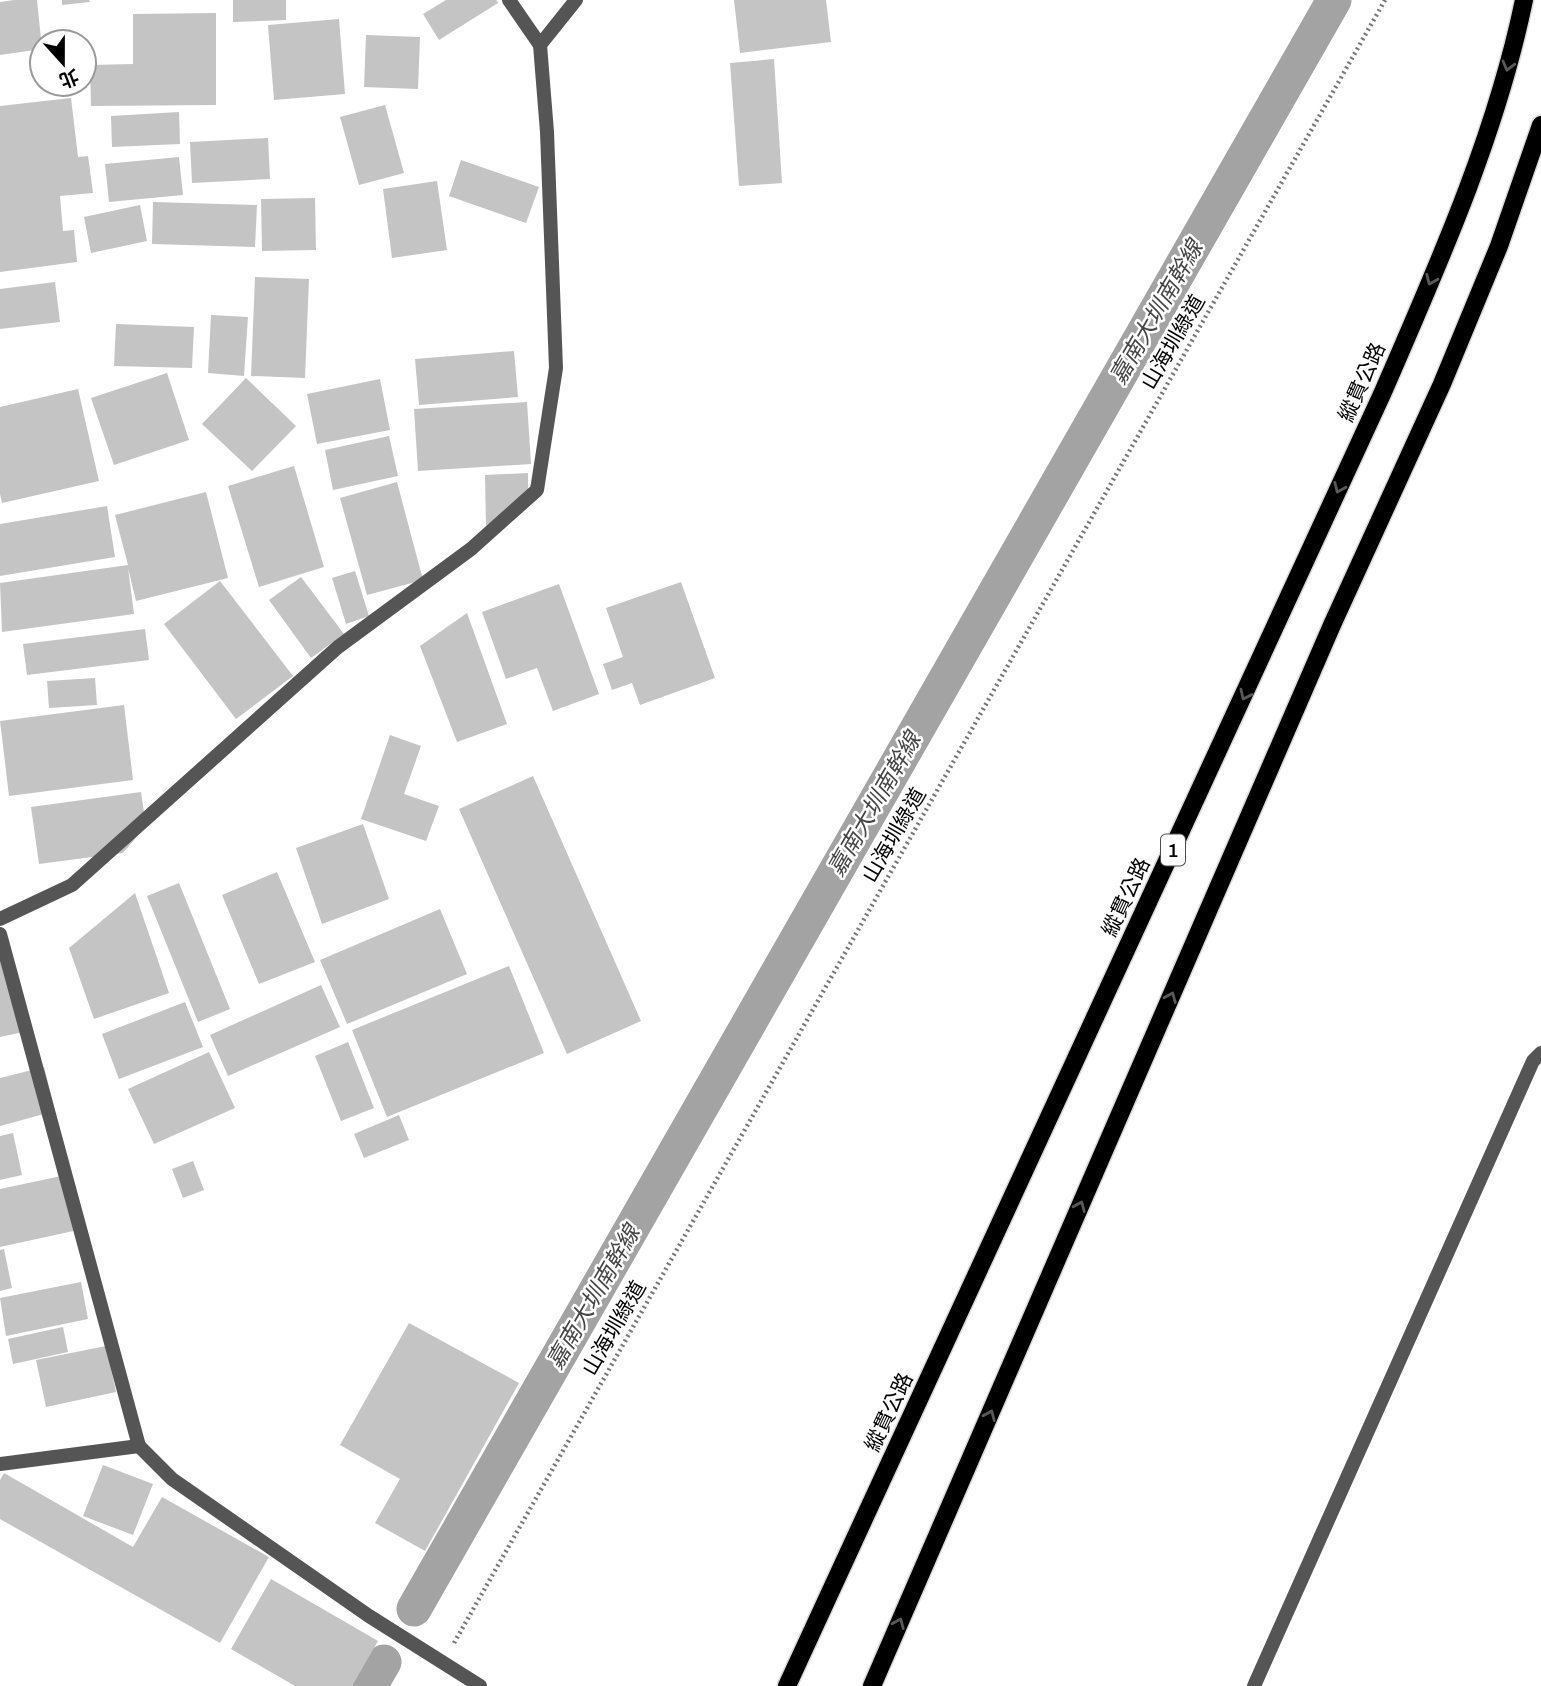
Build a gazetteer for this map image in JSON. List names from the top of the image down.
{
  "streets": {
    "main road": ["縱貫公路", "1"],
    "path": ["山海圳綠道"]
  },
  "water": ["嘉南大圳南幹線"],
  "north": "bottom"
}
